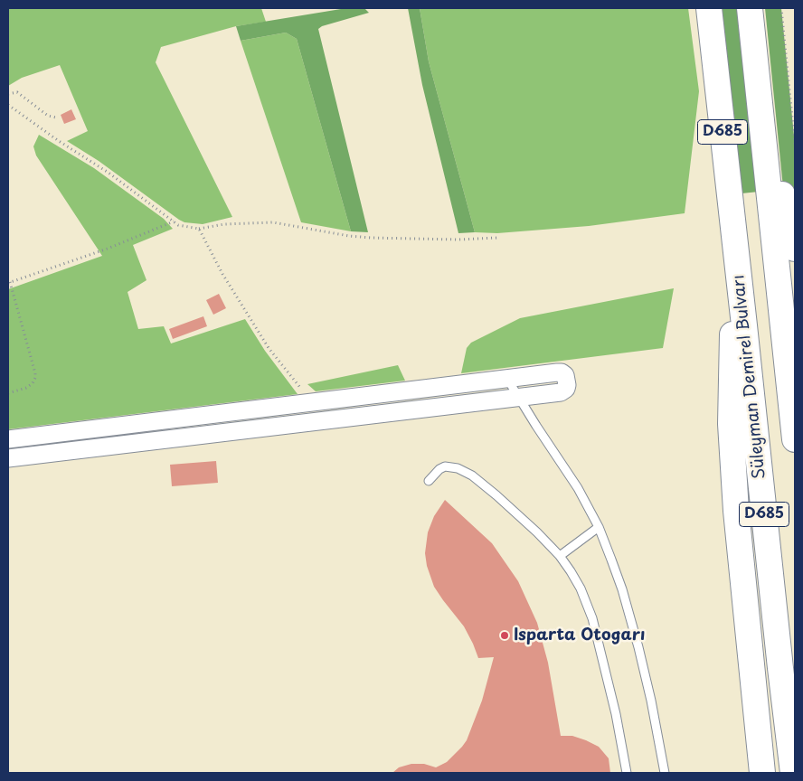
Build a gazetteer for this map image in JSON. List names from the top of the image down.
{
  "streets": {
    "highway": ["D685", "Süleyman Demirel Bulvarı"]
  },
  "places": ["Isparta Otogarı"]
}
